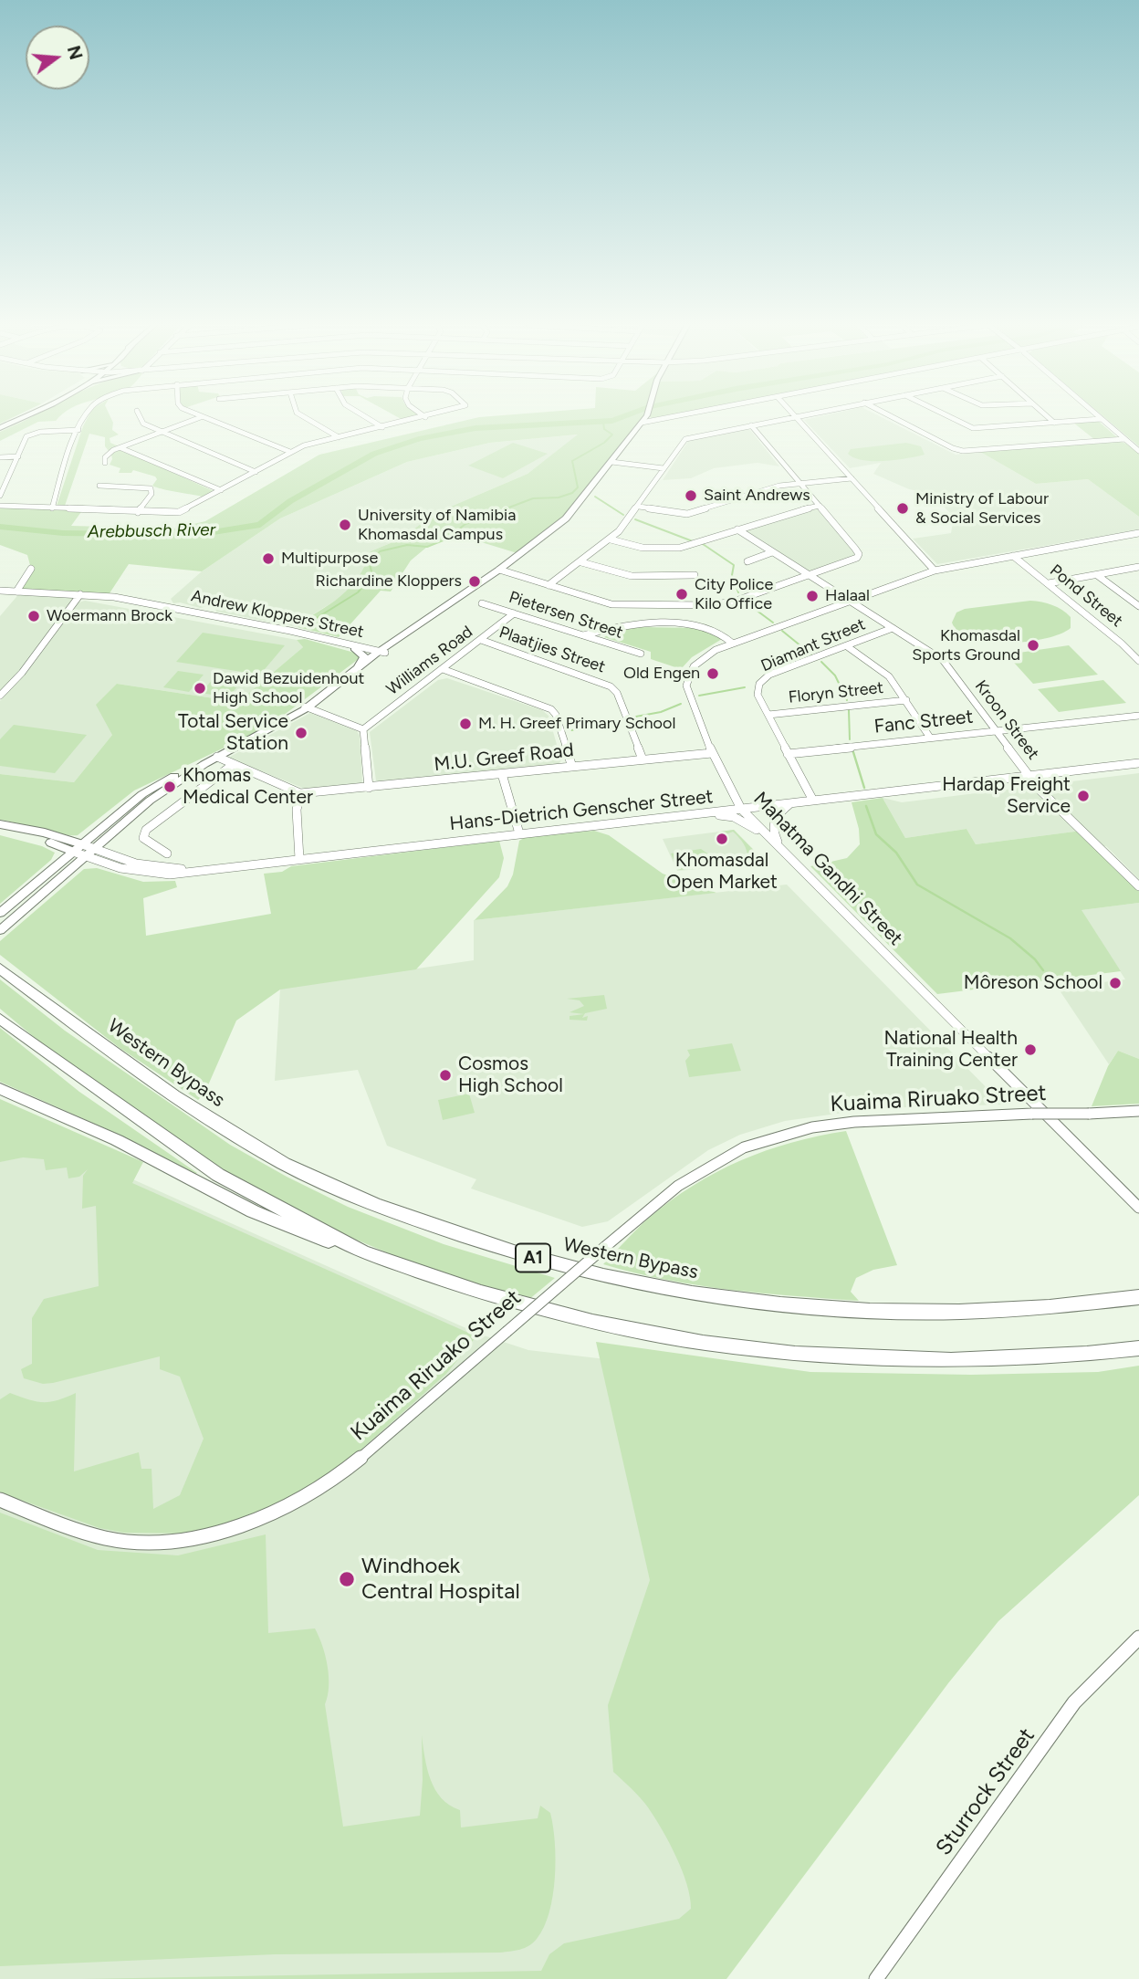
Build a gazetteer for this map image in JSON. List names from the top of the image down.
{
  "streets": {
    "highway": ["Western Bypass", "A1"],
    "street": [
      "Pond Street",
      "Andrew Kloppers Street",
      "Pietersen Street",
      "Diamant Street",
      "Plaatjies Street",
      "Williams Road",
      "Floryn Street",
      "Kroon Street",
      "Fanc Street",
      "M.U. Greef Road",
      "Hans-Dietrich Genscher Street",
      "Mahatma Gandhi Street",
      "Kuaima Riruako Street",
      "Sturrock Street"
    ]
  },
  "crossings": [
    ["Pond Street", "Mahatma Gandhi Street"],
    ["Pietersen Street", "Williams Road"],
    ["Diamant Street", "Floryn Street"],
    ["Diamant Street", "Kroon Street"],
    ["Diamant Street", "Fanc Street"],
    ["Diamant Street", "Hans-Dietrich Genscher Street"],
    ["Plaatjies Street", "Williams Road"],
    ["Plaatjies Street", "M.U. Greef Road"],
    ["Kroon Street", "Fanc Street"],
    ["Kroon Street", "Hans-Dietrich Genscher Street"],
    ["Kroon Street", "Mahatma Gandhi Street"],
    ["M.U. Greef Road", "Mahatma Gandhi Street"],
    ["Hans-Dietrich Genscher Street", "Mahatma Gandhi Street"]
  ],
  "water": ["Arebbusch River"],
  "places": [
    "Saint Andrews",
    "Ministry of Labour & Social Services",
    "University of Namibia Khomasdal Campus",
    "Multipurpose",
    "Richardine Kloppers",
    "City Police Kilo Office",
    "Halaal",
    "Woermann Brock",
    "Khomasdal Sports Ground",
    "Old Engen",
    "Dawid Bezuidenhout High School",
    "M. H. Greef Primary School",
    "Total Service Station",
    "Khomas Medical Center",
    "Hardap Freight Service",
    "Khomasdal Open Market",
    "Môreson School",
    "National Health Training Center",
    "Cosmos High School",
    "Windhoek Central Hospital"
  ],
  "north": "right"
}
